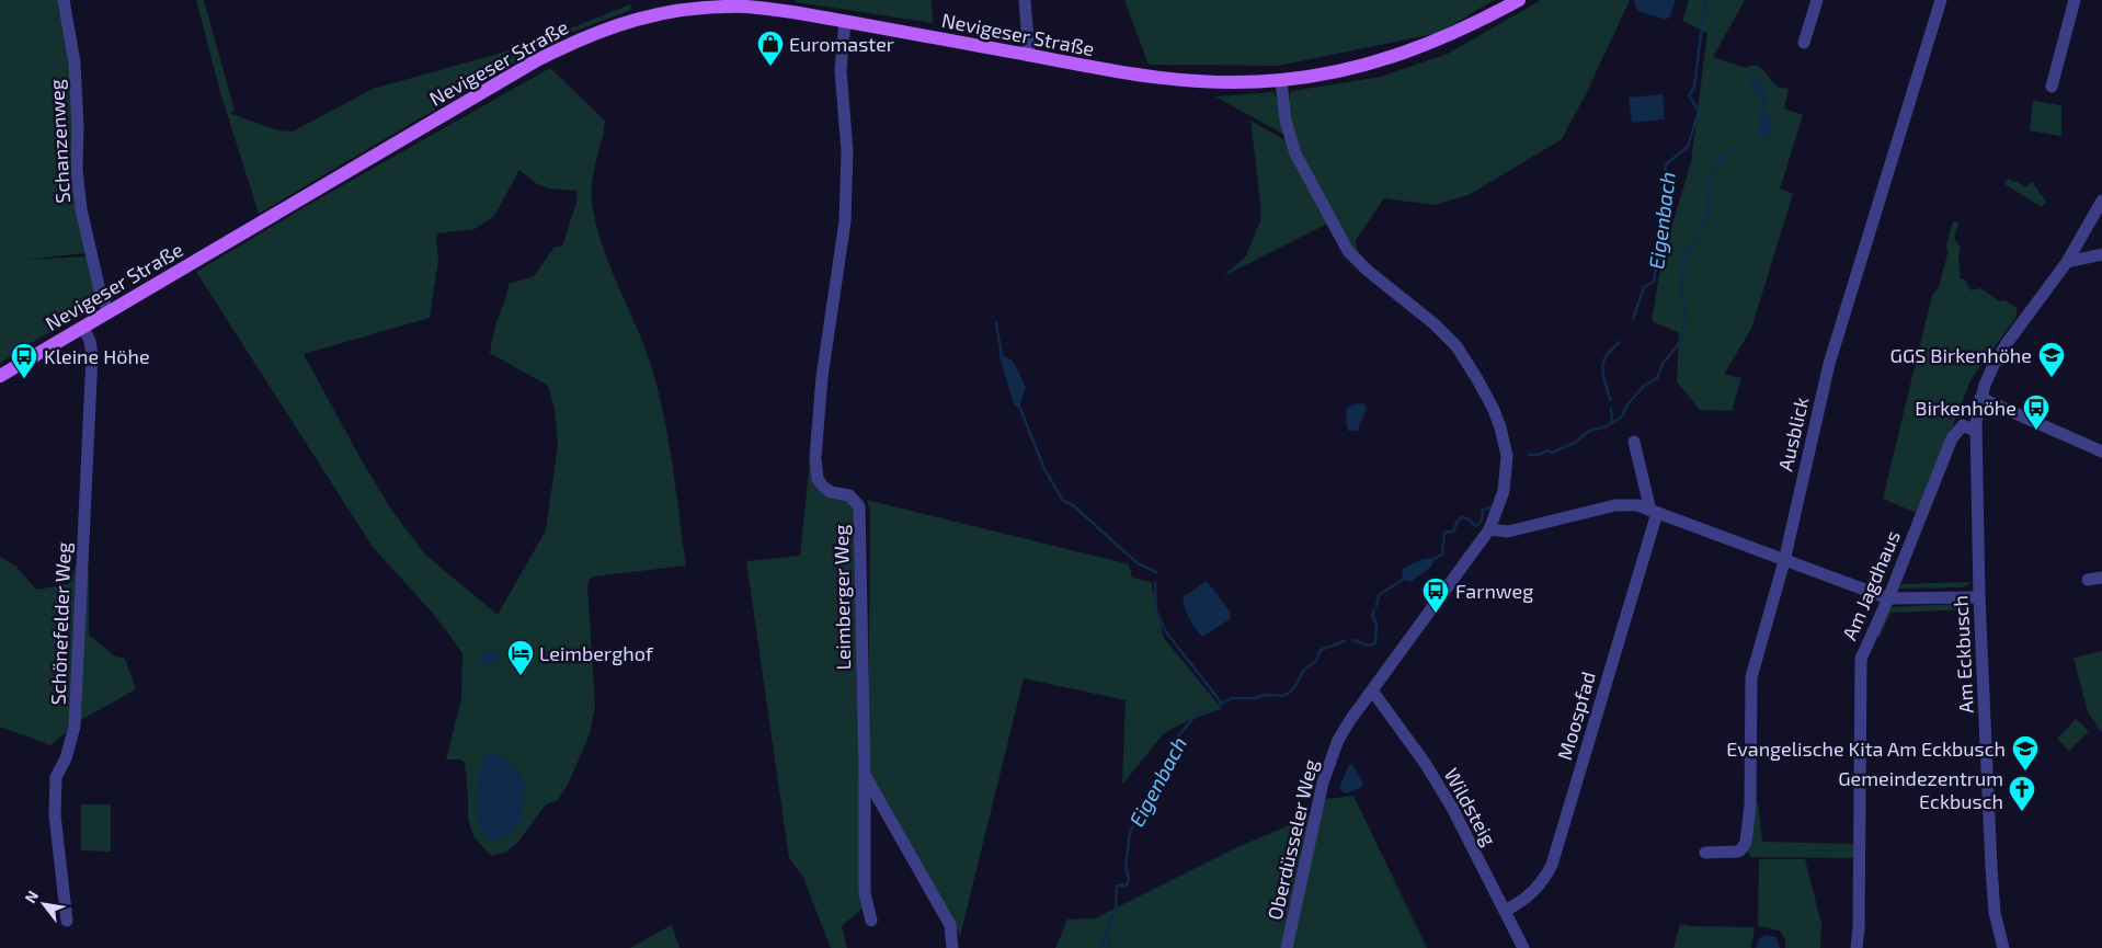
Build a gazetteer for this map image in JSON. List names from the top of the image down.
{
  "streets": {
    "main road": ["Nevigeser Straße"],
    "street": [
      "Schanzenweg",
      "Ausblick",
      "Am Jagdhaus",
      "Leimberger Weg",
      "Schönefelder Weg",
      "Am Eckbusch",
      "Moospfad",
      "Wildsteig",
      "Oberdüsseler Weg"
    ]
  },
  "crossings": [
    ["Nevigeser Straße", "Schanzenweg"],
    ["Nevigeser Straße", "Leimberger Weg"],
    ["Nevigeser Straße", "Schönefelder Weg"],
    ["Nevigeser Straße", "Oberdüsseler Weg"],
    ["Am Jagdhaus", "Am Eckbusch"],
    ["Moospfad", "Wildsteig"],
    ["Wildsteig", "Oberdüsseler Weg"]
  ],
  "water": ["Eigenbach"],
  "places": {
    "shop": ["Euromaster"],
    "school or university": ["GGS Birkenhöhe", "Evangelische Kita Am Eckbusch"],
    "bus stop": ["Kleine Höhe", "Birkenhöhe", "Farnweg"],
    "hotel": ["Leimberghof"],
    "church": ["Gemeindezentrum Eckbusch"]
  },
  "north": "top left"
}
